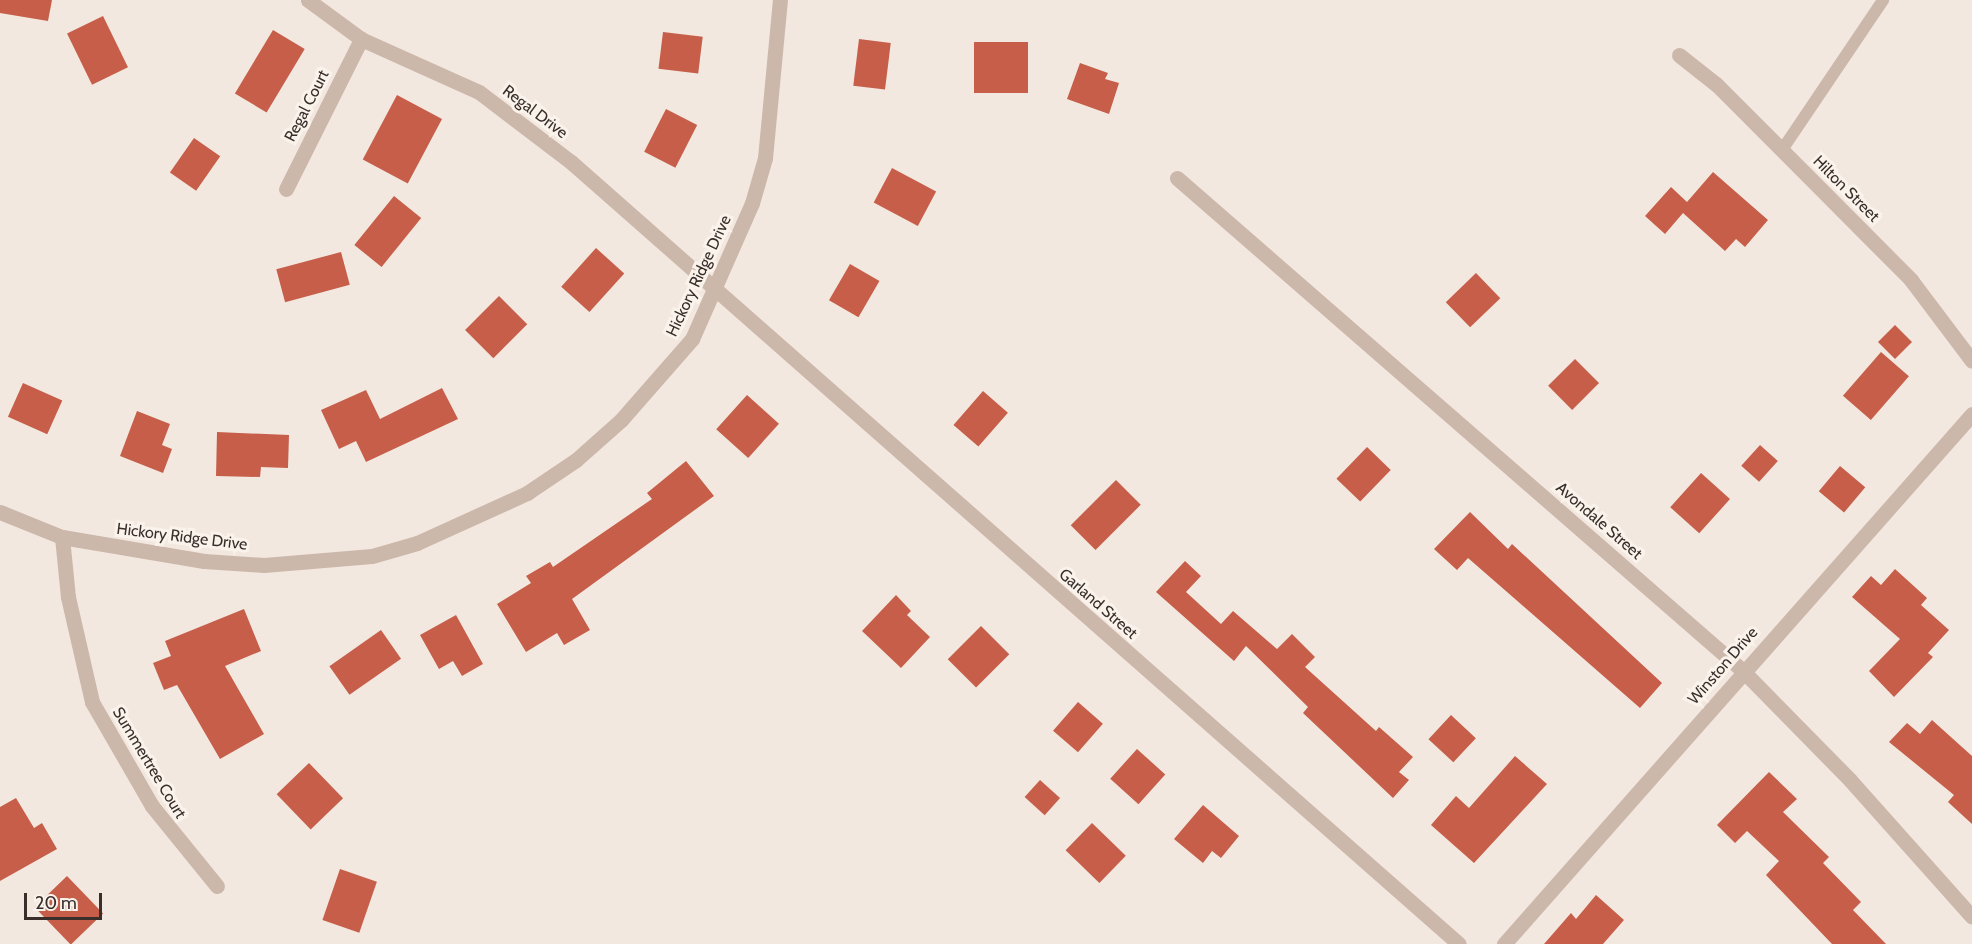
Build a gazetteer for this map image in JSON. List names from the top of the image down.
{
  "streets": {
    "street": [
      "Regal Court",
      "Regal Drive",
      "Hilton Street",
      "Hickory Ridge Drive",
      "Avondale Street",
      "Garland Street",
      "Winston Drive",
      "Summertree Court"
    ]
  },
  "crossings": [
    ["Regal Court", "Regal Drive"],
    ["Regal Drive", "Hickory Ridge Drive"],
    ["Regal Drive", "Garland Street"],
    ["Hickory Ridge Drive", "Garland Street"],
    ["Hickory Ridge Drive", "Summertree Court"],
    ["Avondale Street", "Winston Drive"]
  ],
  "scale_bar": "20 m"
}
